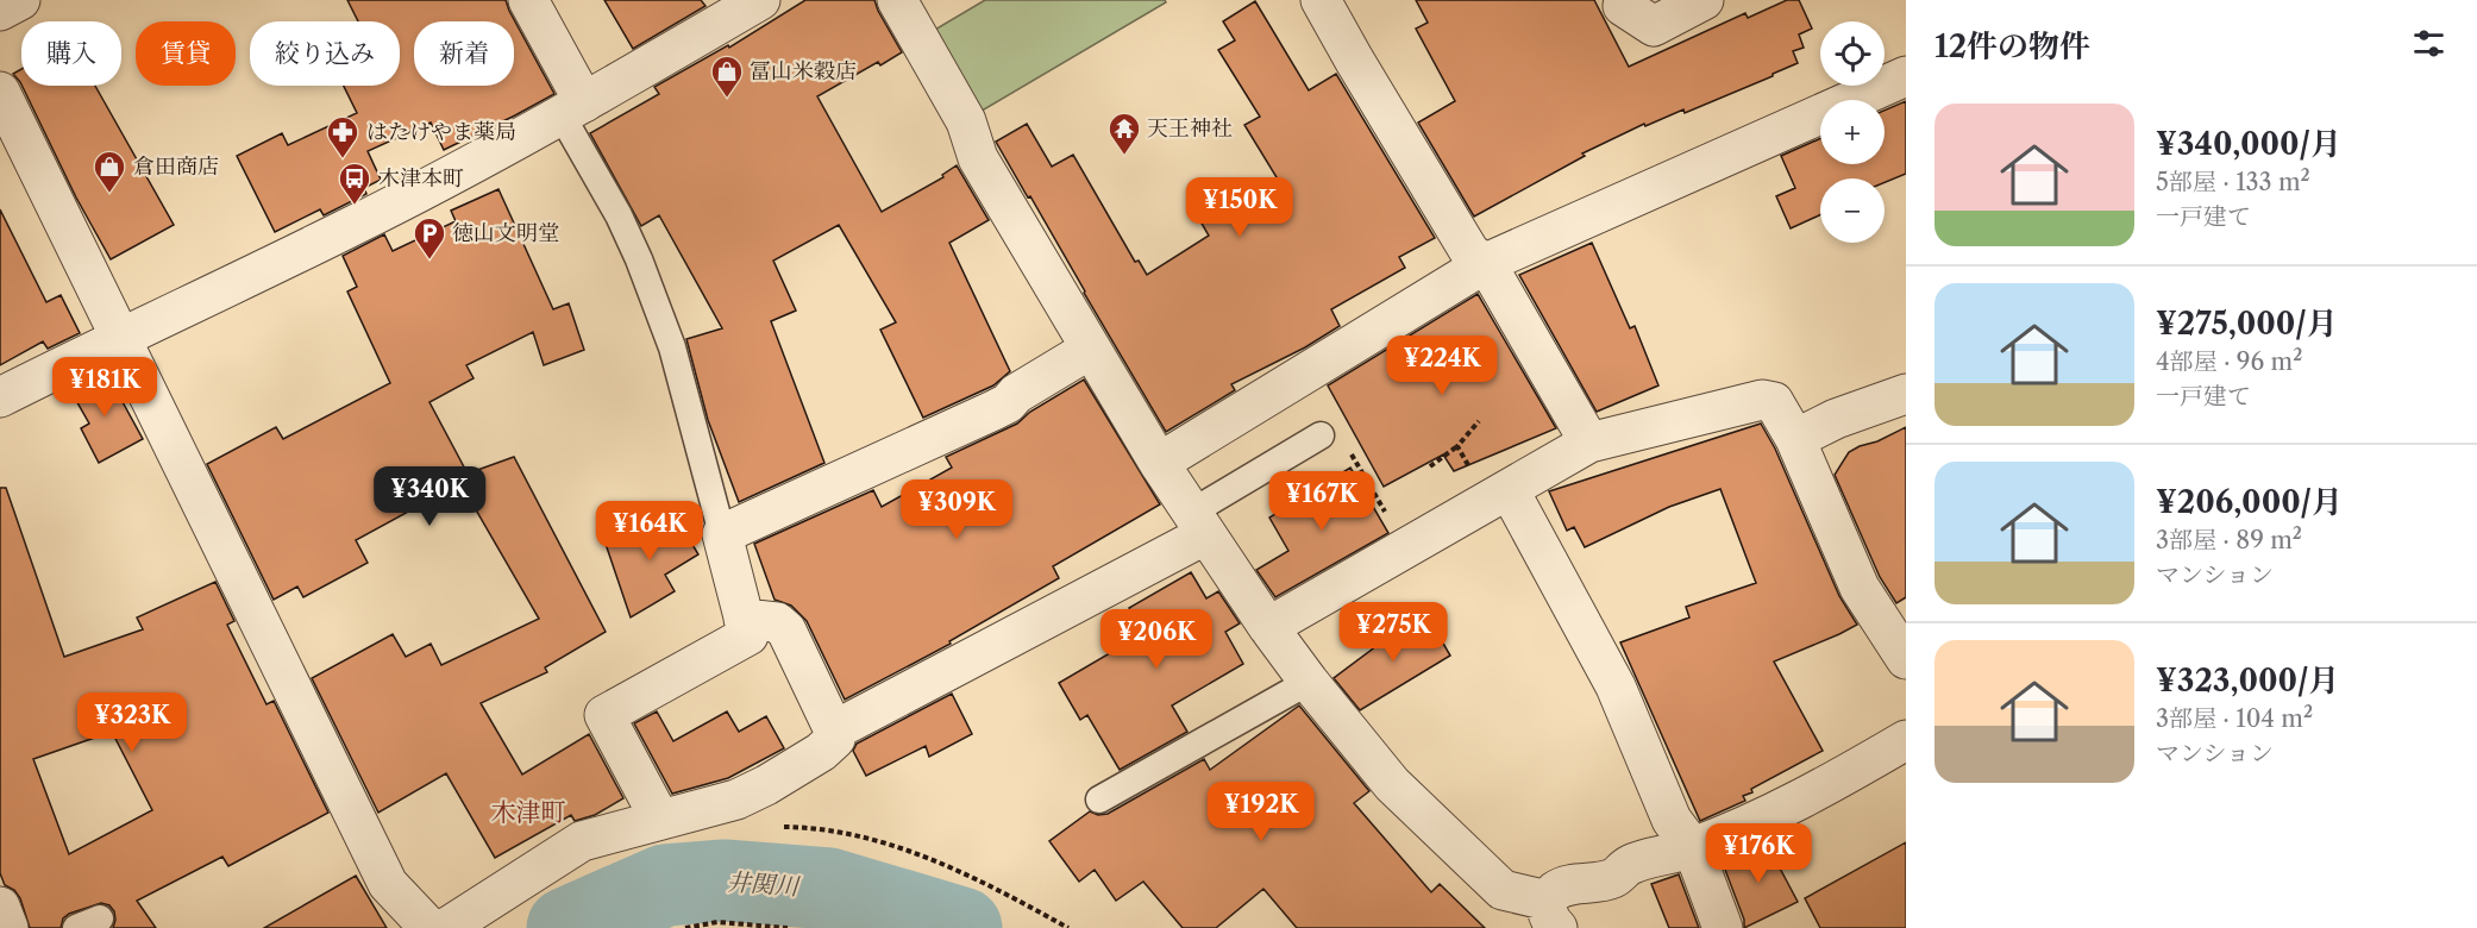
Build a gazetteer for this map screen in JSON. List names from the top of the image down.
{
  "districts": ["木津町"],
  "water": ["井関川"],
  "places": {
    "shop": ["冨山米穀店", "倉田商店"],
    "temple": ["天王神社"],
    "pharmacy": ["はたけやま薬局"],
    "bus stop": ["木津本町"],
    "parking": ["徳山文明堂"]
  },
  "page": {
    "heading": "12件の物件",
    "map_buttons": ["+", "−"],
    "chip": [
      "購入",
      "賃貸",
      "絞り込み",
      "新着"
    ],
    "list": [
      {
        "name": "¥340,000/月",
        "note": "5部屋 · 133 m² · 一戸建て"
      },
      {
        "name": "¥275,000/月",
        "note": "4部屋 · 96 m² · 一戸建て"
      },
      {
        "name": "¥206,000/月",
        "note": "3部屋 · 89 m² · マンション"
      },
      {
        "name": "¥323,000/月",
        "note": "3部屋 · 104 m² · マンション"
      }
    ],
    "price": [
      "¥150K",
      "¥224K",
      "¥181K",
      "¥340K",
      "¥167K",
      "¥309K",
      "¥164K",
      "¥275K",
      "¥206K",
      "¥323K",
      "¥192K",
      "¥176K"
    ]
  }
}
